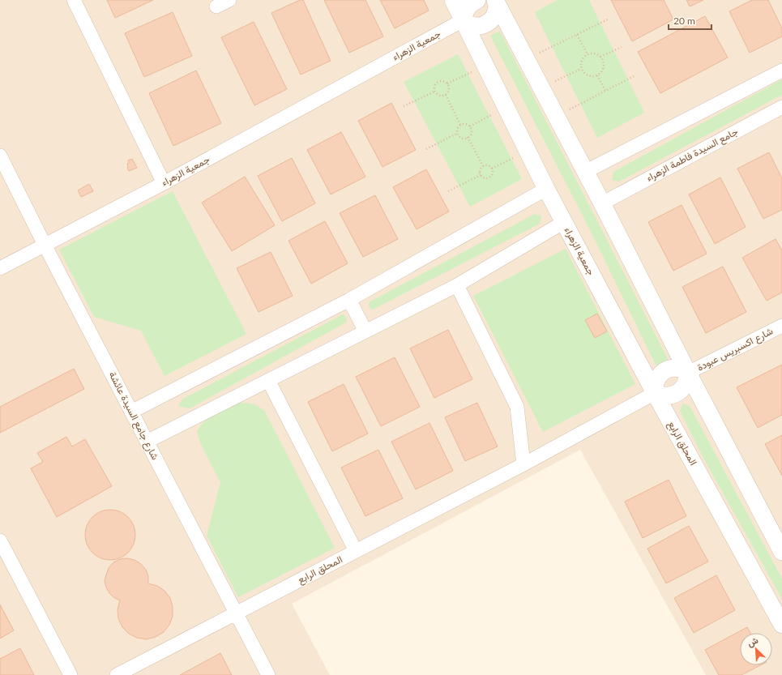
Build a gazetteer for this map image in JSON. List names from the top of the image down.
{
  "streets": {
    "street": [
      "جمعية الزهراء",
      "جامع السيدة فاطمة الزهراء",
      "شارع اكسبريس عبودة",
      "شارع جامع السيدة عائشة",
      "المحلق الرابع"
    ]
  },
  "crossings": [
    ["جمعية الزهراء", "شارع اكسبريس عبودة"],
    ["جمعية الزهراء", "شارع جامع السيدة عائشة"],
    ["جمعية الزهراء", "المحلق الرابع"],
    ["شارع اكسبريس عبودة", "المحلق الرابع"],
    ["شارع جامع السيدة عائشة", "المحلق الرابع"]
  ],
  "scale_bar": "20 m",
  "north": "top left"
}
